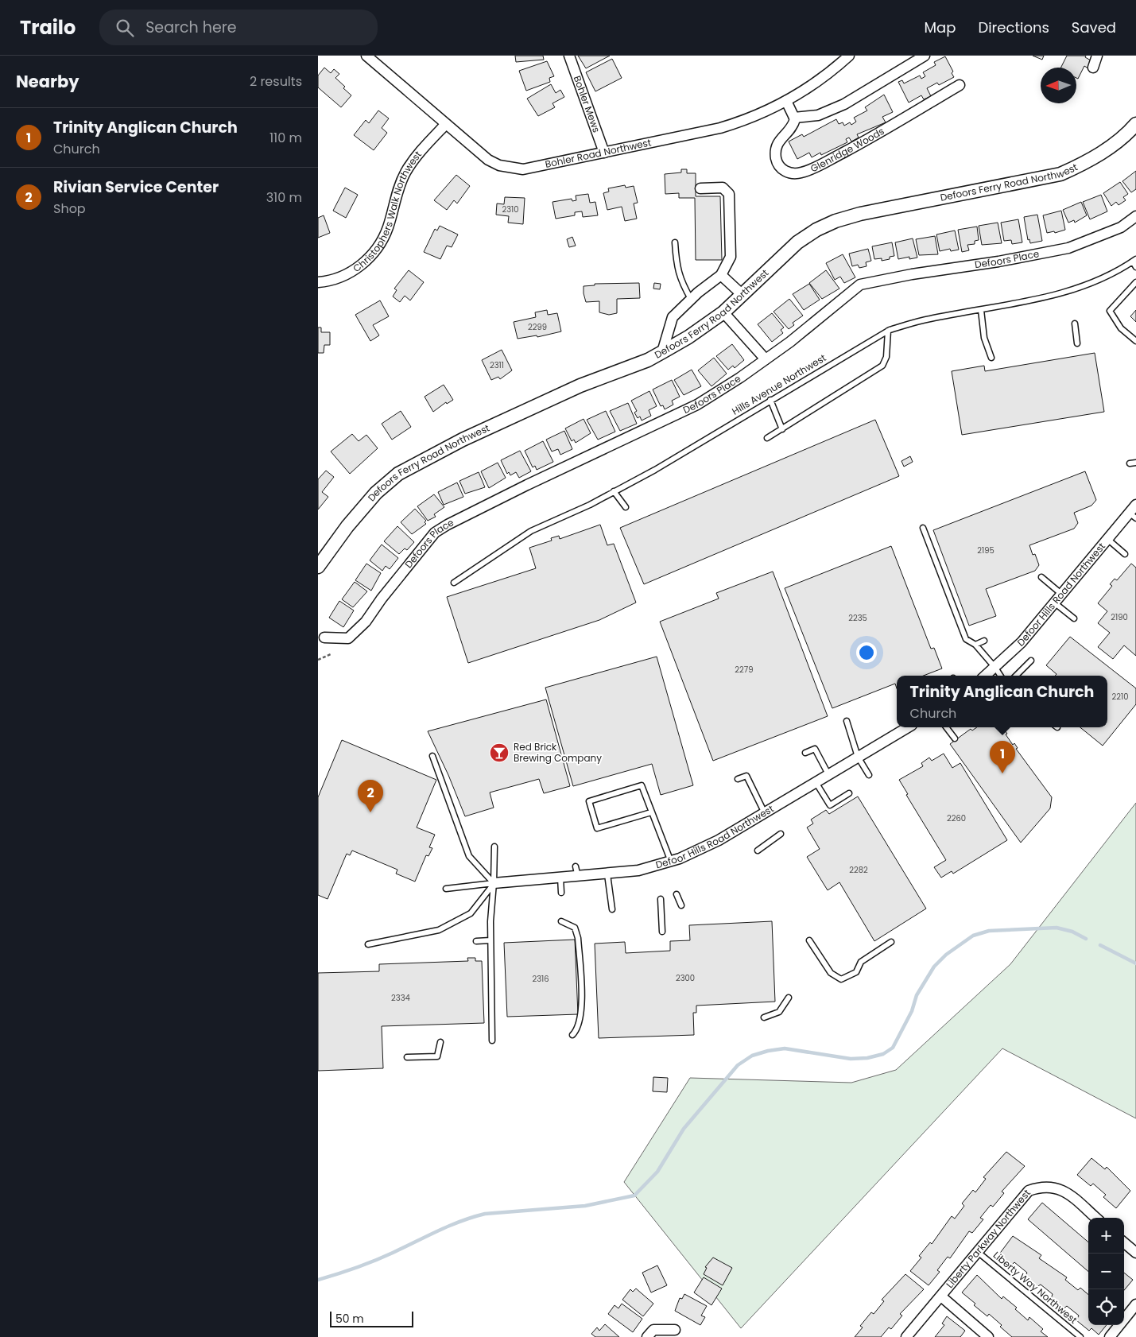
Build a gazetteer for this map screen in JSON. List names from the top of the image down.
{
  "streets": {
    "street": [
      "Bohler Mews",
      "Glenridge Woods",
      "Bohler Road Northwest",
      "Defoors Ferry Road Northwest",
      "Christophers Walk Northwest",
      "Defoors Place",
      "Defoor Hills Road Northwest",
      "Liberty Parkway Northwest"
    ],
    "lane": ["Hills Avenue Northwest", "Liberty Way Northwest"]
  },
  "crossings": [
    ["Bohler Mews", "Bohler Road Northwest"],
    ["Bohler Road Northwest", "Christophers Walk Northwest"],
    ["Liberty Parkway Northwest", "Liberty Way Northwest"]
  ],
  "places": {
    "bar": ["Red Brick Brewing Company"]
  },
  "house_numbers": [
    "2310",
    "2299",
    "2311",
    "2195",
    "2190",
    "2235",
    "2279",
    "2210",
    "2260",
    "2282",
    "2300",
    "2316",
    "2334"
  ],
  "scale_bar": "50 m",
  "north": "left",
  "page": {
    "header": "Trailo",
    "search": "Search here",
    "nav": ["Map", "Directions", "Saved"],
    "heading": ["Nearby", "2 results"],
    "list": [
      {
        "mark": "1",
        "name": "Trinity Anglican Church",
        "note": "Church",
        "value": "110 m"
      },
      {
        "mark": "2",
        "name": "Rivian Service Center",
        "note": "Shop",
        "value": "310 m"
      }
    ],
    "popup": ["Trinity Anglican Church", "Church"],
    "pins": ["1", "2"],
    "map_buttons": ["+", "−"],
    "scale": "50 m"
  }
}
